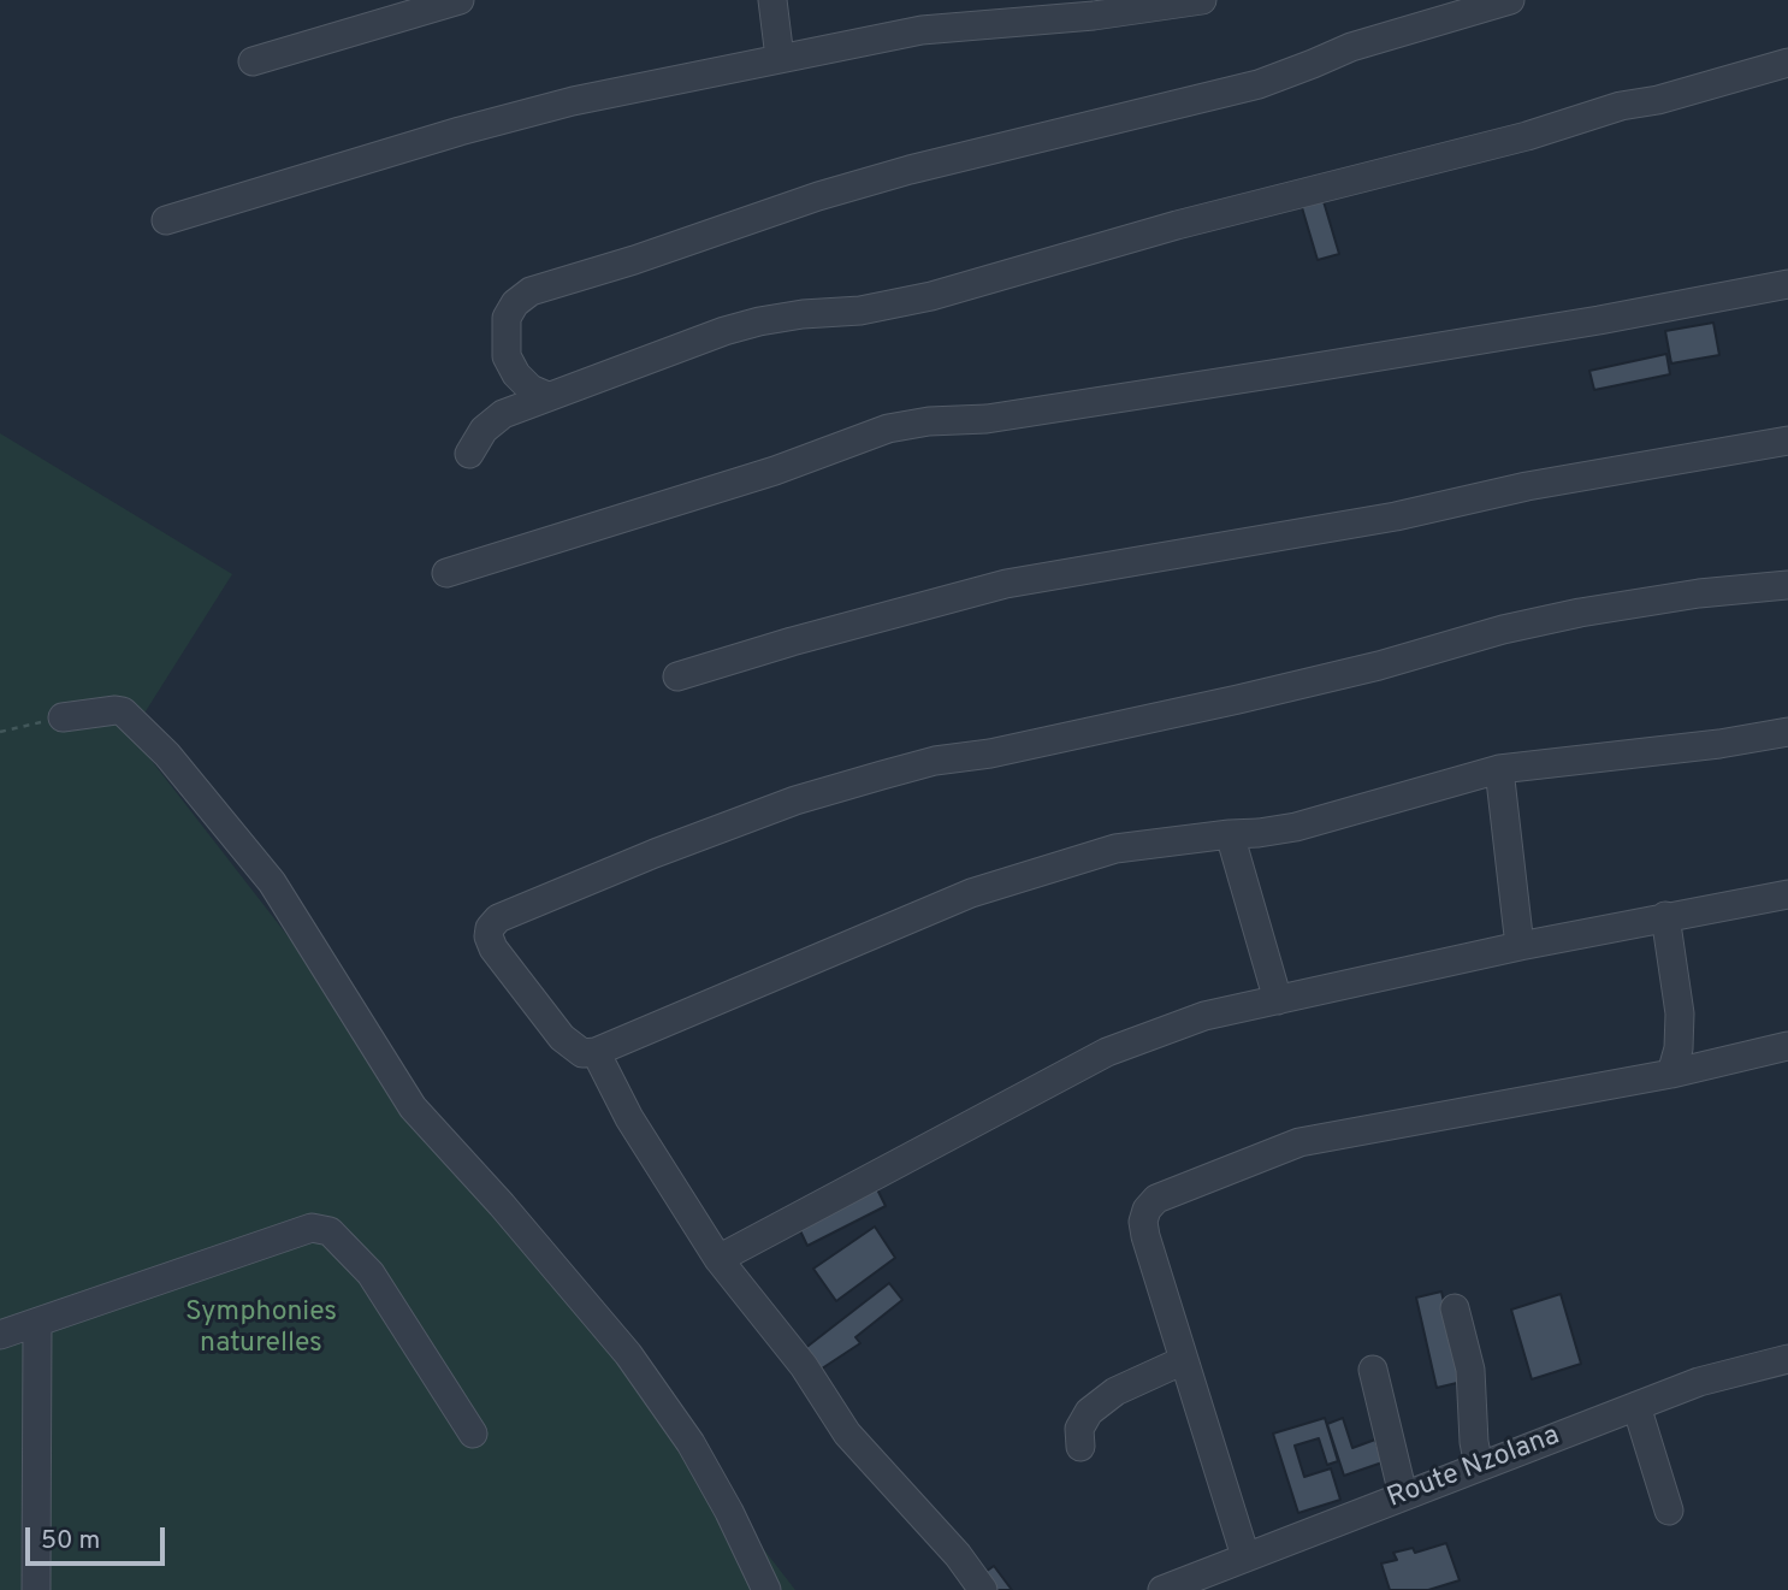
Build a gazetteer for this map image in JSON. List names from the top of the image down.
{
  "streets": {
    "street": ["Route Nzolana"]
  },
  "parks": ["Symphonies naturelles"],
  "scale_bar": "50 m"
}
